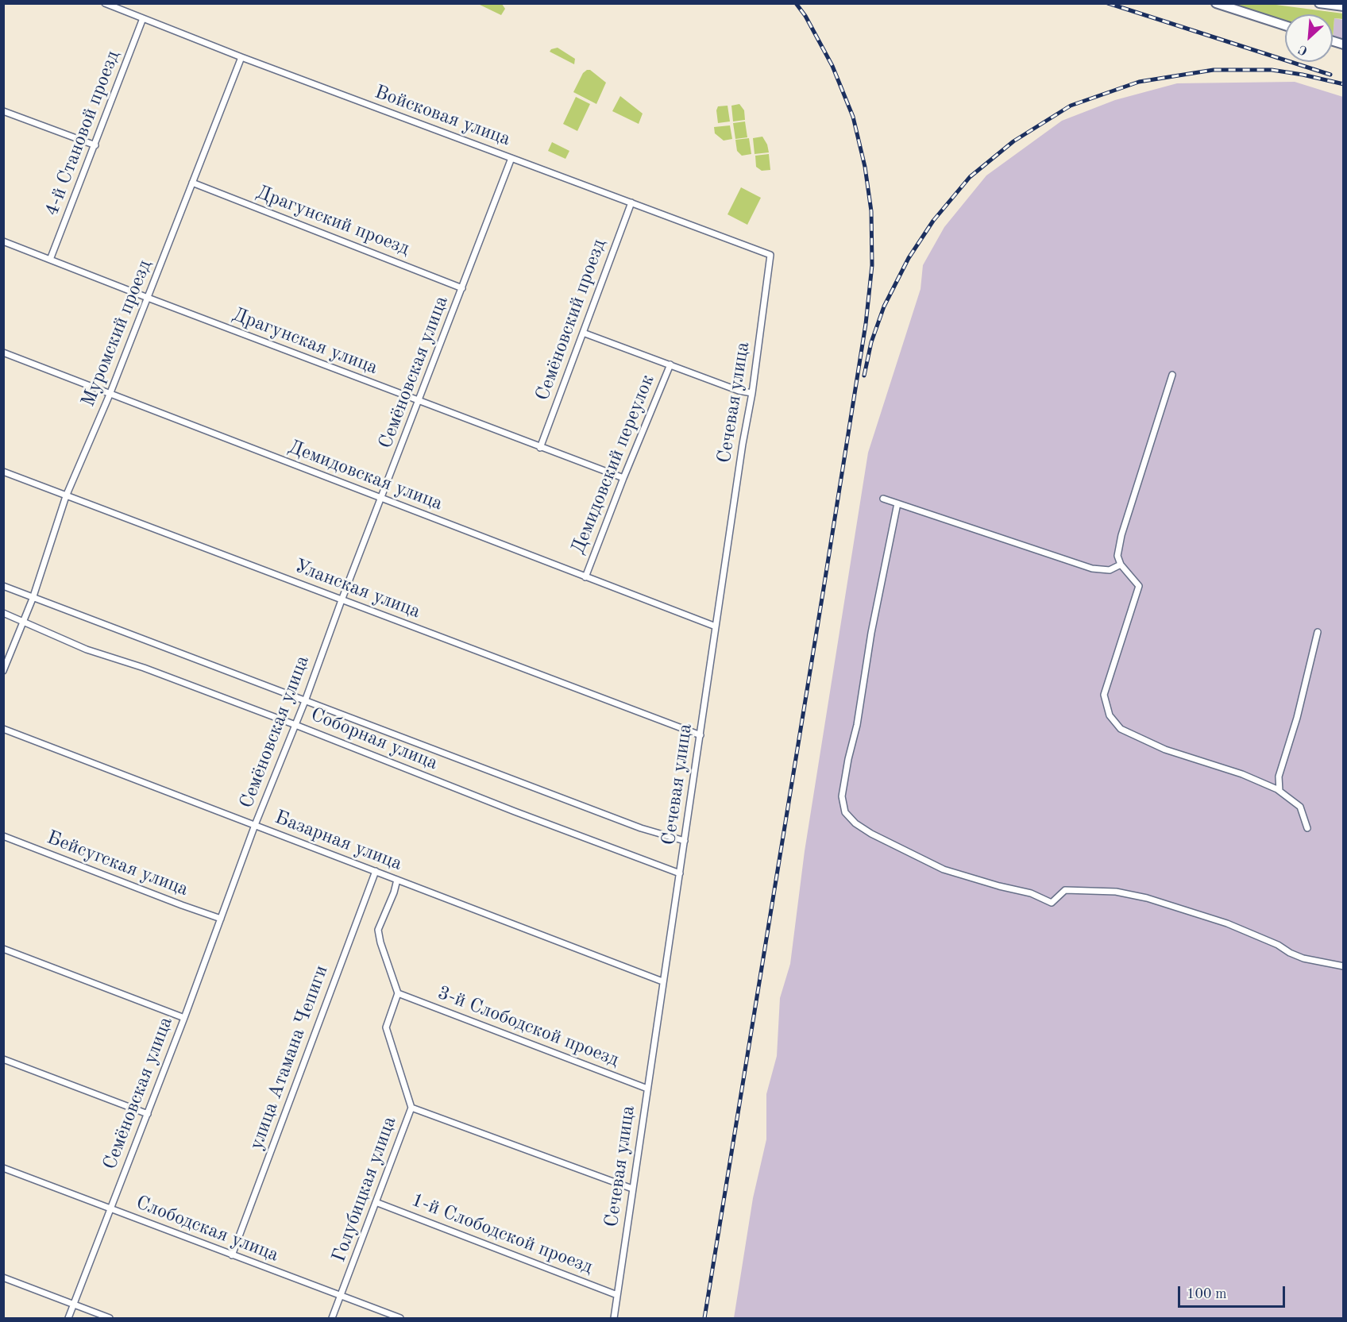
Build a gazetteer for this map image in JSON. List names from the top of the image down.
{
  "streets": {
    "street": [
      "Войсковая улица",
      "4-й Становой проезд",
      "Драгунский проезд",
      "Семёновский проезд",
      "Муромский проезд",
      "Драгунская улица",
      "Семёновская улица",
      "Сечевая улица",
      "Демидовский переулок",
      "Демидовская улица",
      "Уланская улица",
      "Соборная улица",
      "Базарная улица",
      "Бейсугская улица",
      "3-й Слободской проезд",
      "улица Атамана Чепиги",
      "Голубицкая улица",
      "Слободская улица",
      "1-й Слободской проезд"
    ]
  },
  "crossings": [
    ["Войсковая улица", "4-й Становой проезд"],
    ["Войсковая улица", "Семёновский проезд"],
    ["Войсковая улица", "Муромский проезд"],
    ["Войсковая улица", "Семёновская улица"],
    ["Войсковая улица", "Сечевая улица"],
    ["4-й Становой проезд", "Драгунская улица"],
    ["Драгунский проезд", "Муромский проезд"],
    ["Драгунский проезд", "Семёновская улица"],
    ["Семёновский проезд", "Драгунская улица"],
    ["Муромский проезд", "Драгунская улица"],
    ["Муромский проезд", "Демидовская улица"],
    ["Муромский проезд", "Уланская улица"],
    ["Муромский проезд", "Соборная улица"],
    ["Драгунская улица", "Семёновская улица"],
    ["Драгунская улица", "Демидовский переулок"],
    ["Семёновская улица", "Демидовская улица"],
    ["Семёновская улица", "Уланская улица"],
    ["Семёновская улица", "Соборная улица"],
    ["Семёновская улица", "Базарная улица"],
    ["Семёновская улица", "Бейсугская улица"],
    ["Семёновская улица", "Слободская улица"],
    ["Сечевая улица", "Демидовская улица"],
    ["Сечевая улица", "Уланская улица"],
    ["Сечевая улица", "Соборная улица"],
    ["Сечевая улица", "Базарная улица"],
    ["Сечевая улица", "3-й Слободской проезд"],
    ["Сечевая улица", "1-й Слободской проезд"],
    ["Демидовский переулок", "Демидовская улица"],
    ["Базарная улица", "улица Атамана Чепиги"],
    ["3-й Слободской проезд", "Голубицкая улица"],
    ["улица Атамана Чепиги", "Слободская улица"],
    ["Голубицкая улица", "Слободская улица"],
    ["Голубицкая улица", "1-й Слободской проезд"]
  ],
  "scale_bar": "100 m",
  "north": "bottom left"
}
